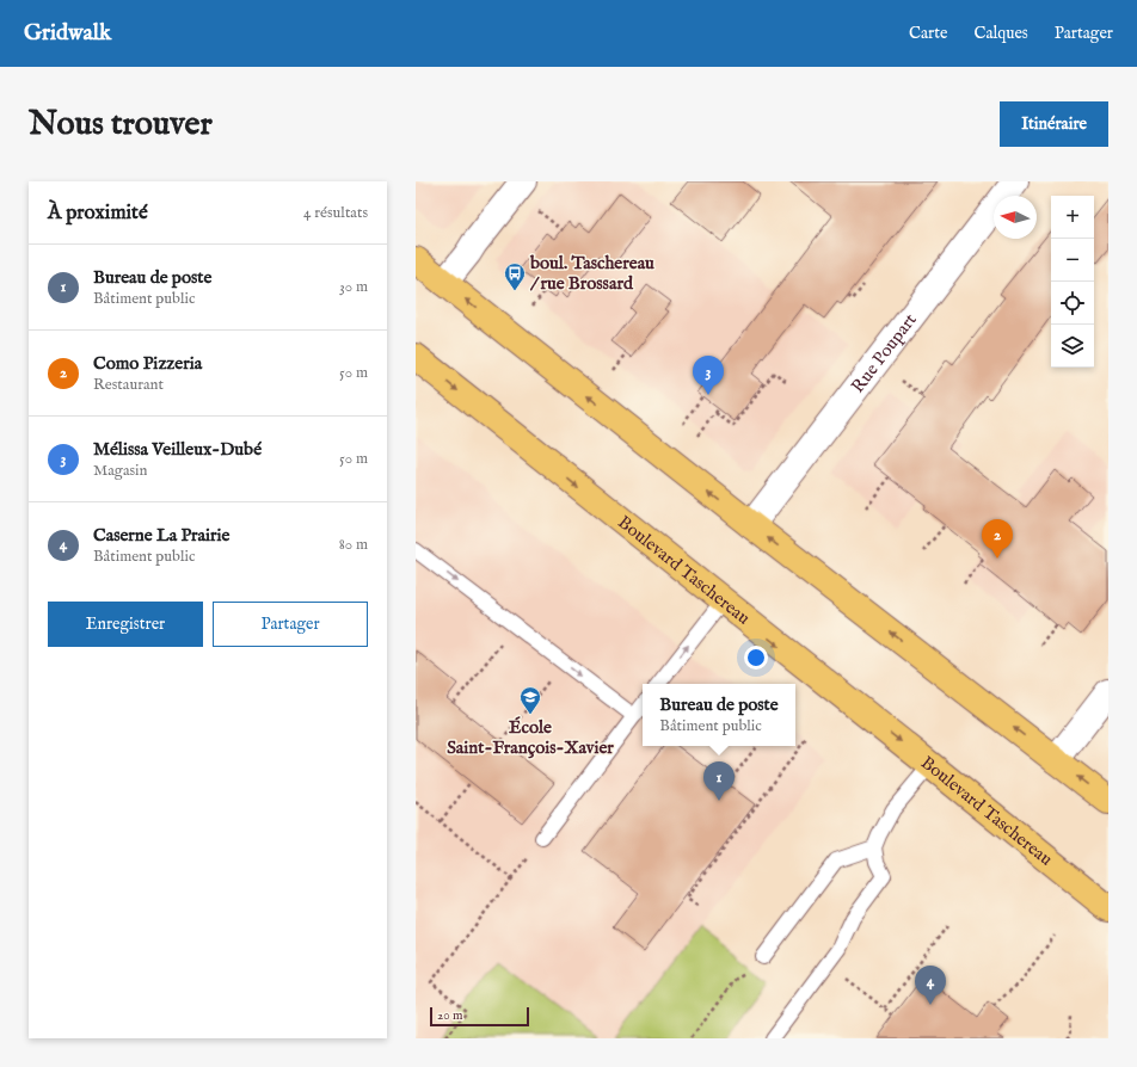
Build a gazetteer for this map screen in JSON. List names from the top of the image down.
{
  "streets": {
    "main road": ["Boulevard Taschereau"],
    "street": ["Rue Poupart"]
  },
  "places": {
    "bus stop": ["boul. Taschereau / rue Brossard"],
    "school or university": ["École Saint-François-Xavier"]
  },
  "scale_bar": "20 m",
  "north": "left",
  "page": {
    "header": "Gridwalk",
    "nav": ["Carte", "Calques", "Partager"],
    "buttons": [
      "Itinéraire",
      ["Enregistrer", "Partager"]
    ],
    "title": "Nous trouver",
    "heading": ["À proximité", "4 résultats"],
    "map_buttons": ["+", "−"],
    "list": [
      {
        "mark": "1",
        "name": "Bureau de poste",
        "note": "Bâtiment public",
        "value": "30 m"
      },
      {
        "mark": "2",
        "name": "Como Pizzeria",
        "note": "Restaurant",
        "value": "50 m"
      },
      {
        "mark": "3",
        "name": "Mélissa Veilleux-Dubé",
        "note": "Magasin",
        "value": "50 m"
      },
      {
        "mark": "4",
        "name": "Caserne La Prairie",
        "note": "Bâtiment public",
        "value": "80 m"
      }
    ],
    "pins": [
      "3",
      "2",
      "1",
      "4"
    ],
    "popup": ["Bureau de poste", "Bâtiment public"],
    "scale": "20 m"
  }
}
